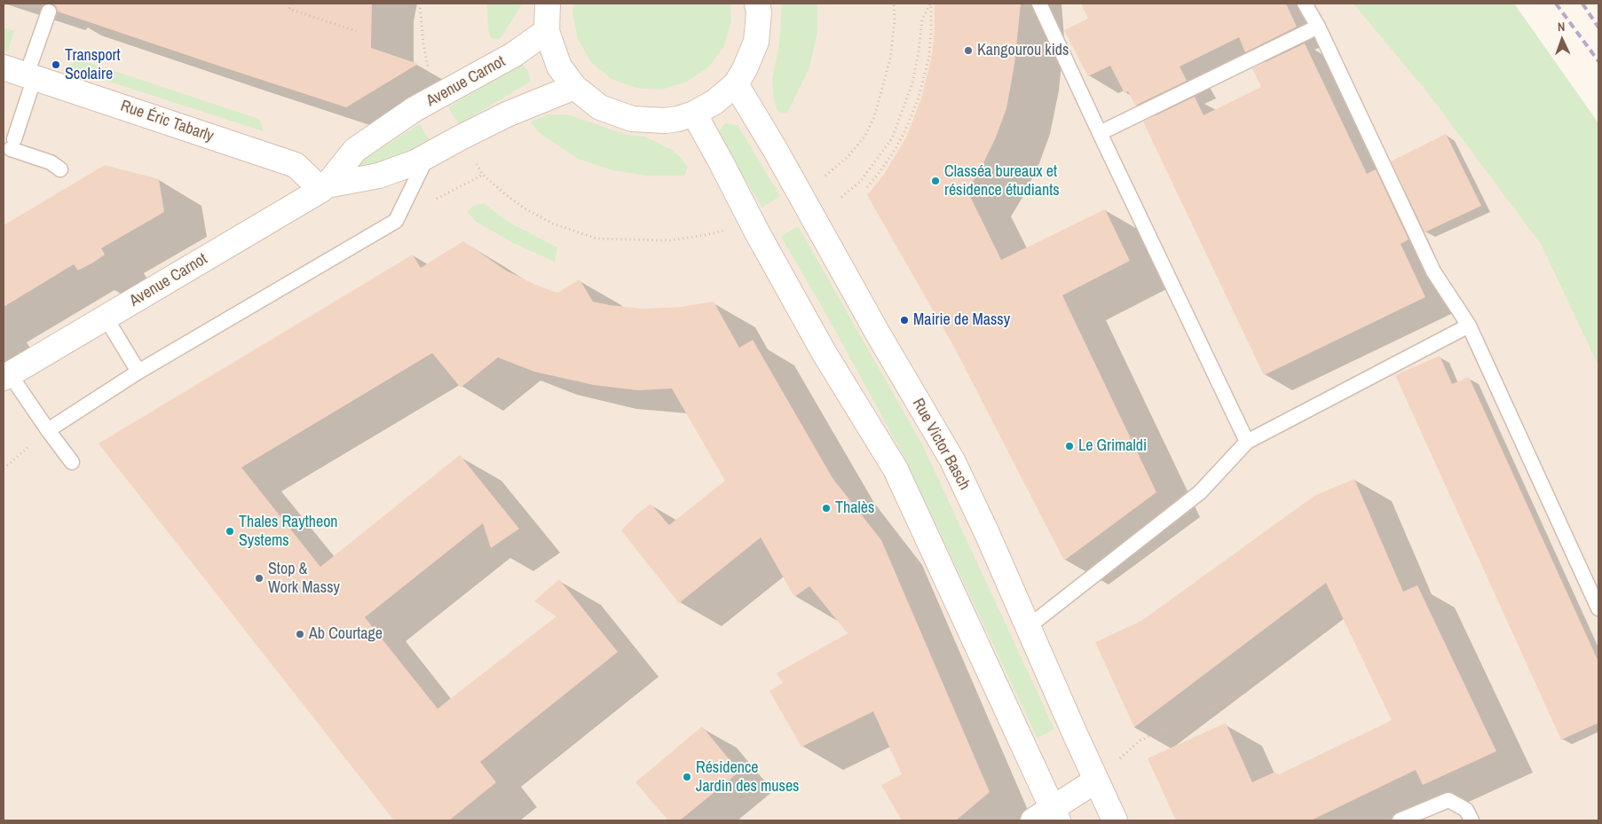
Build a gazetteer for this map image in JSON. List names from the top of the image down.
{
  "streets": {
    "street": ["Avenue Carnot", "Rue Éric Tabarly", "Rue Victor Basch"]
  },
  "crossings": [
    ["Avenue Carnot", "Rue Éric Tabarly"]
  ],
  "places": [
    "Kangourou kids",
    "Transport Scolaire",
    "Classéa bureaux et résidence étudiants",
    "Mairie de Massy",
    "Le Grimaldi",
    "Thalès",
    "Thales Raytheon Systems",
    "Stop & Work Massy",
    "Ab Courtage",
    "Résidence Jardin des muses"
  ],
  "north": "top"
}
